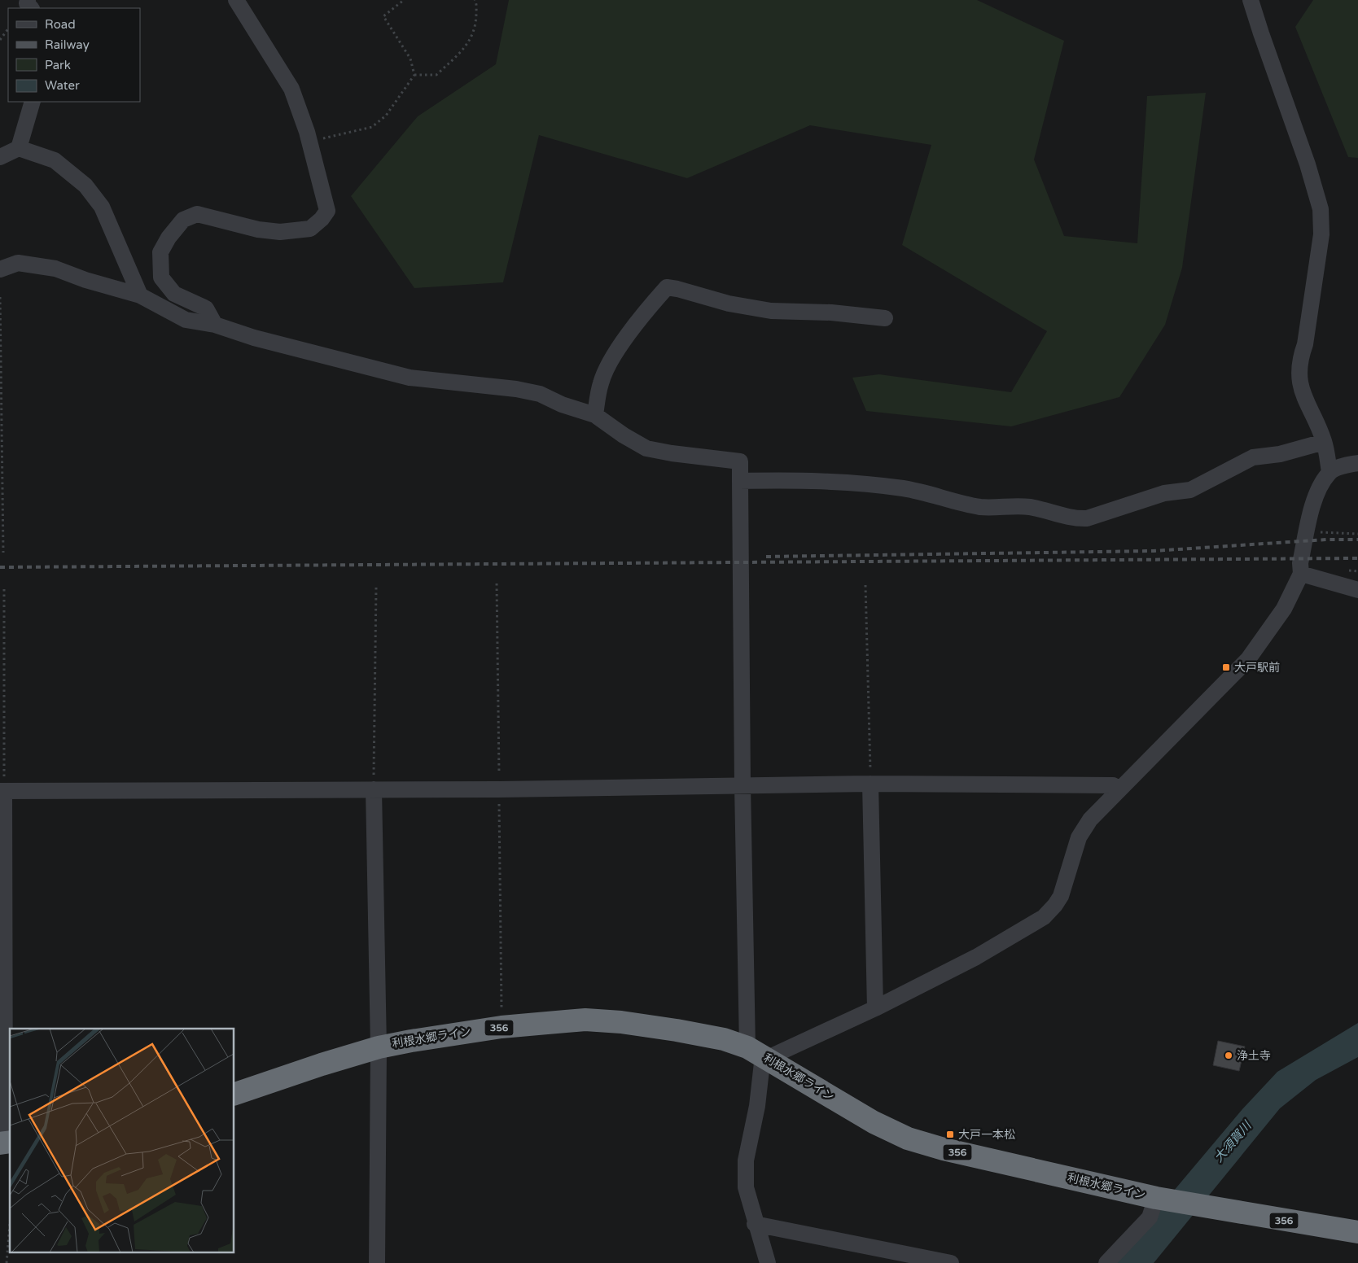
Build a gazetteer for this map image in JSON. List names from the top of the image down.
{
  "streets": {
    "highway": ["356", "利根水郷ライン"]
  },
  "water": ["大須賀川"],
  "places": {
    "transit": ["大戸駅前", "大戸一本松"],
    "other": ["浄土寺"]
  },
  "legend": [
    "Road",
    "Railway",
    "Park",
    "Water"
  ]
}
